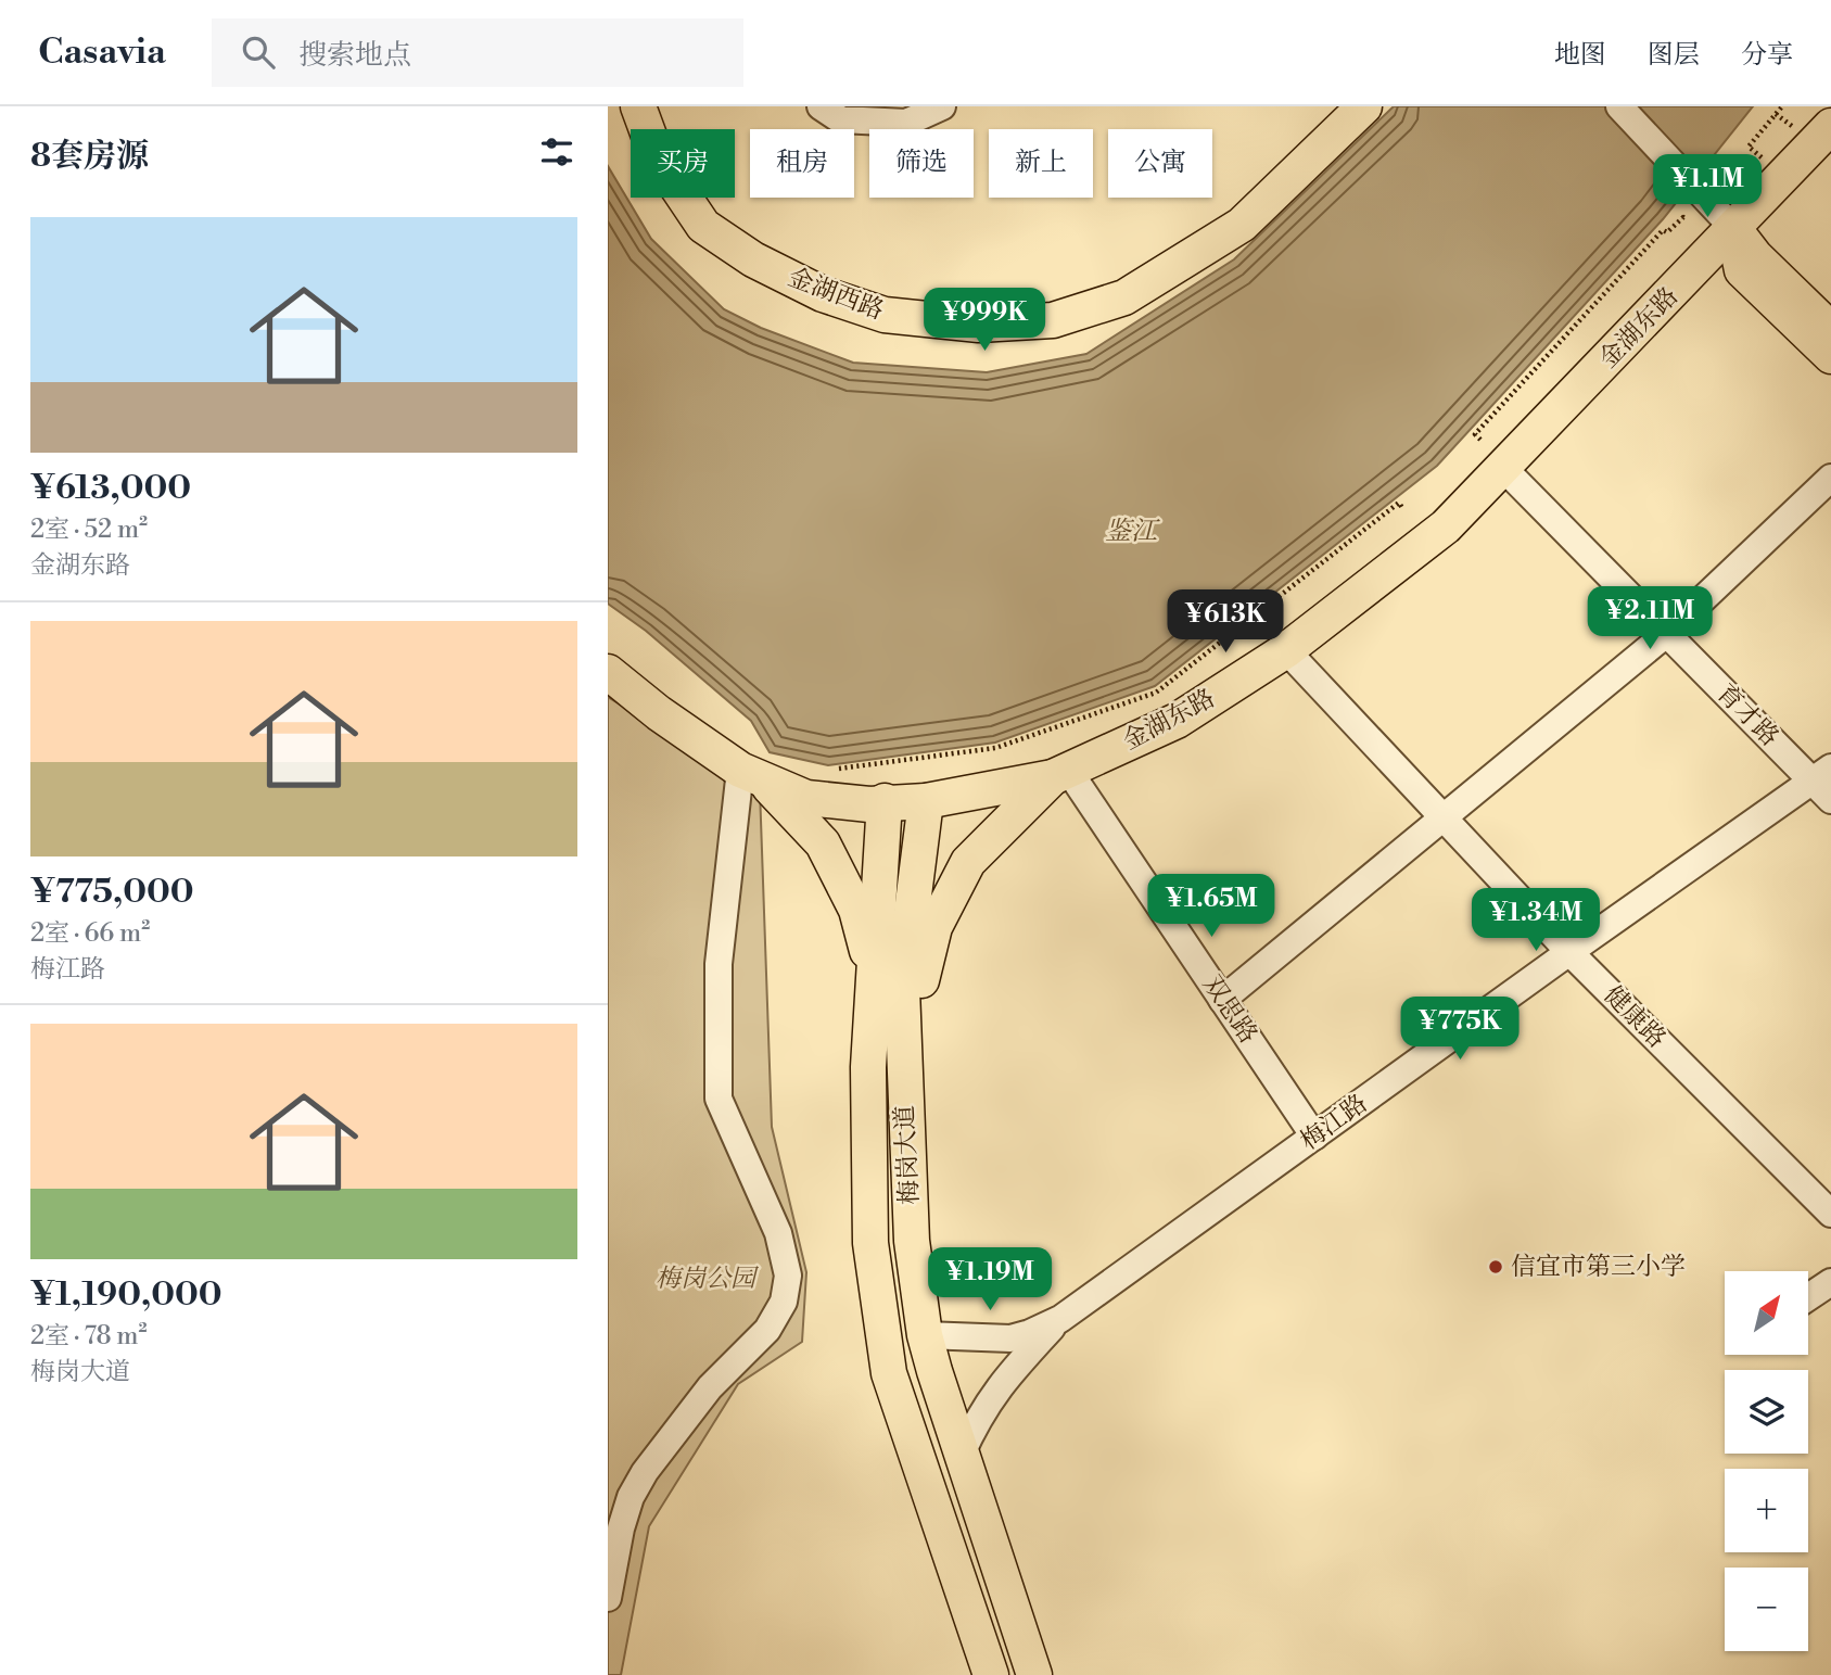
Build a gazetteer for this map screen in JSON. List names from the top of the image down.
{
  "streets": {
    "main road": ["金湖西路", "金湖东路", "梅岗大道"],
    "street": [
      "育才路",
      "双思路",
      "健康路",
      "梅江路"
    ]
  },
  "crossings": [
    ["金湖东路", "育才路"],
    ["金湖东路", "双思路"],
    ["金湖东路", "健康路"],
    ["金湖东路", "梅岗大道"],
    ["育才路", "梅江路"],
    ["双思路", "梅江路"],
    ["健康路", "梅江路"]
  ],
  "water": ["鉴江"],
  "parks": ["梅岗公园"],
  "places": ["信宜市第三小学"],
  "north": "top right",
  "page": {
    "header": "Casavia",
    "search": "搜索地点",
    "nav": ["地图", "图层", "分享"],
    "heading": "8套房源",
    "chip": [
      "买房",
      "租房",
      "筛选",
      "新上",
      "公寓"
    ],
    "price": [
      "¥1.1M",
      "¥999K",
      "¥2.11M",
      "¥613K",
      "¥1.65M",
      "¥1.34M",
      "¥775K",
      "¥1.19M"
    ],
    "list": [
      {
        "name": "¥613,000",
        "note": "2室 · 52 m² · 金湖东路"
      },
      {
        "name": "¥775,000",
        "note": "2室 · 66 m² · 梅江路"
      },
      {
        "name": "¥1,190,000",
        "note": "2室 · 78 m² · 梅岗大道"
      }
    ],
    "map_buttons": ["+", "−"]
  }
}
